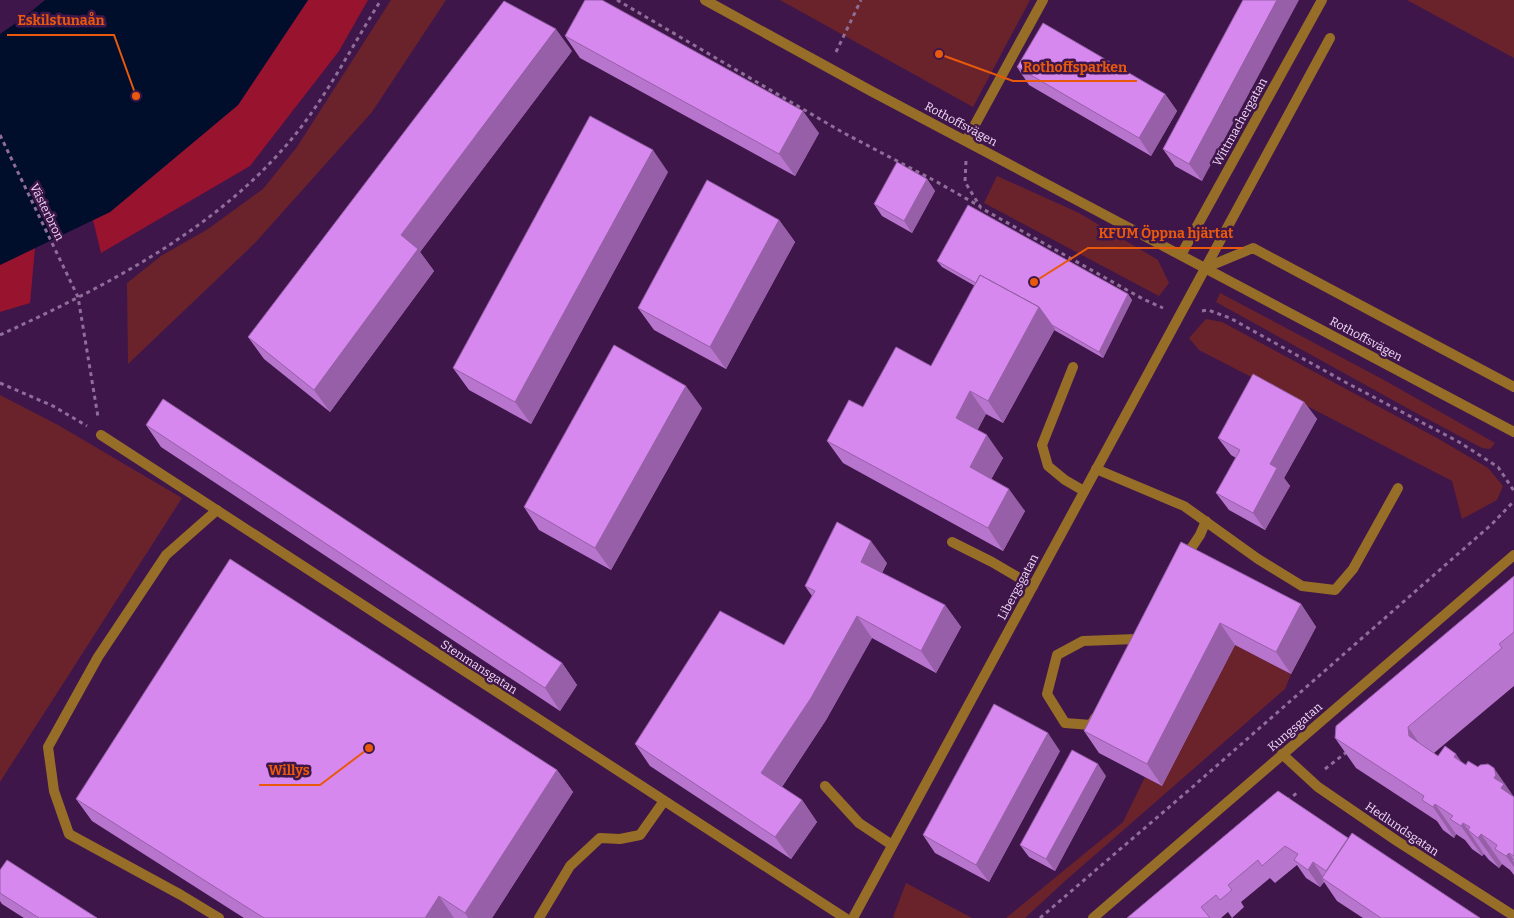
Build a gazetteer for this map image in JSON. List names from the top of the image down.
{
  "streets": {
    "street": [
      "Wittmachergatan",
      "Rothoffsvägen",
      "Libergsgatan",
      "Stenmansgatan",
      "Kungsgatan",
      "Hedlundsgatan"
    ],
    "path": ["Västerbron"]
  },
  "crossings": [
    ["Wittmachergatan", "Rothoffsvägen"],
    ["Rothoffsvägen", "Libergsgatan"],
    ["Västerbron", "Stenmansgatan"],
    ["Kungsgatan", "Hedlundsgatan"]
  ],
  "places": [
    "Rothoffsparken",
    "Eskilstunaån",
    "KFUM Öppna hjärtat",
    "Willys"
  ]
}
